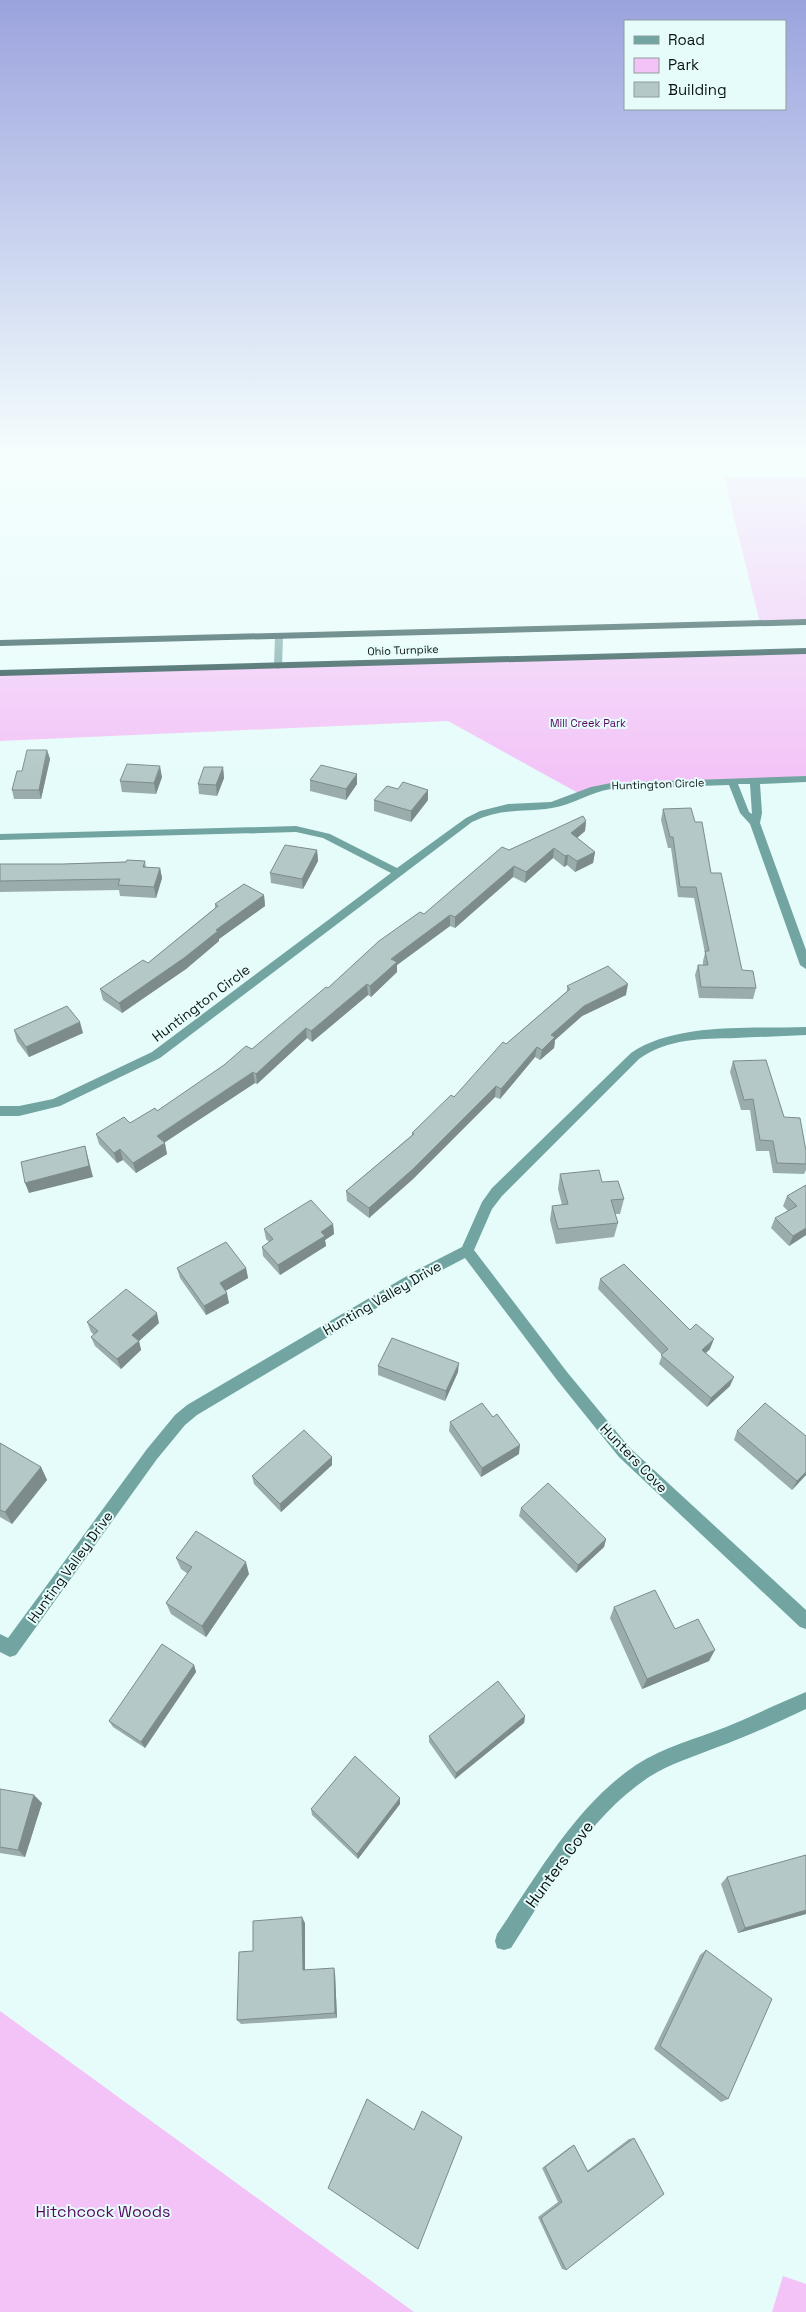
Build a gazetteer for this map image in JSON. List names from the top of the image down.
{
  "streets": {
    "highway": ["Ohio Turnpike"],
    "street": ["Huntington Circle", "Hunting Valley Drive", "Hunters Cove"]
  },
  "crossings": [
    ["Hunting Valley Drive", "Hunters Cove"]
  ],
  "parks": ["Mill Creek Park", "Hitchcock Woods"],
  "legend": ["Road", "Park", "Building"]
}
